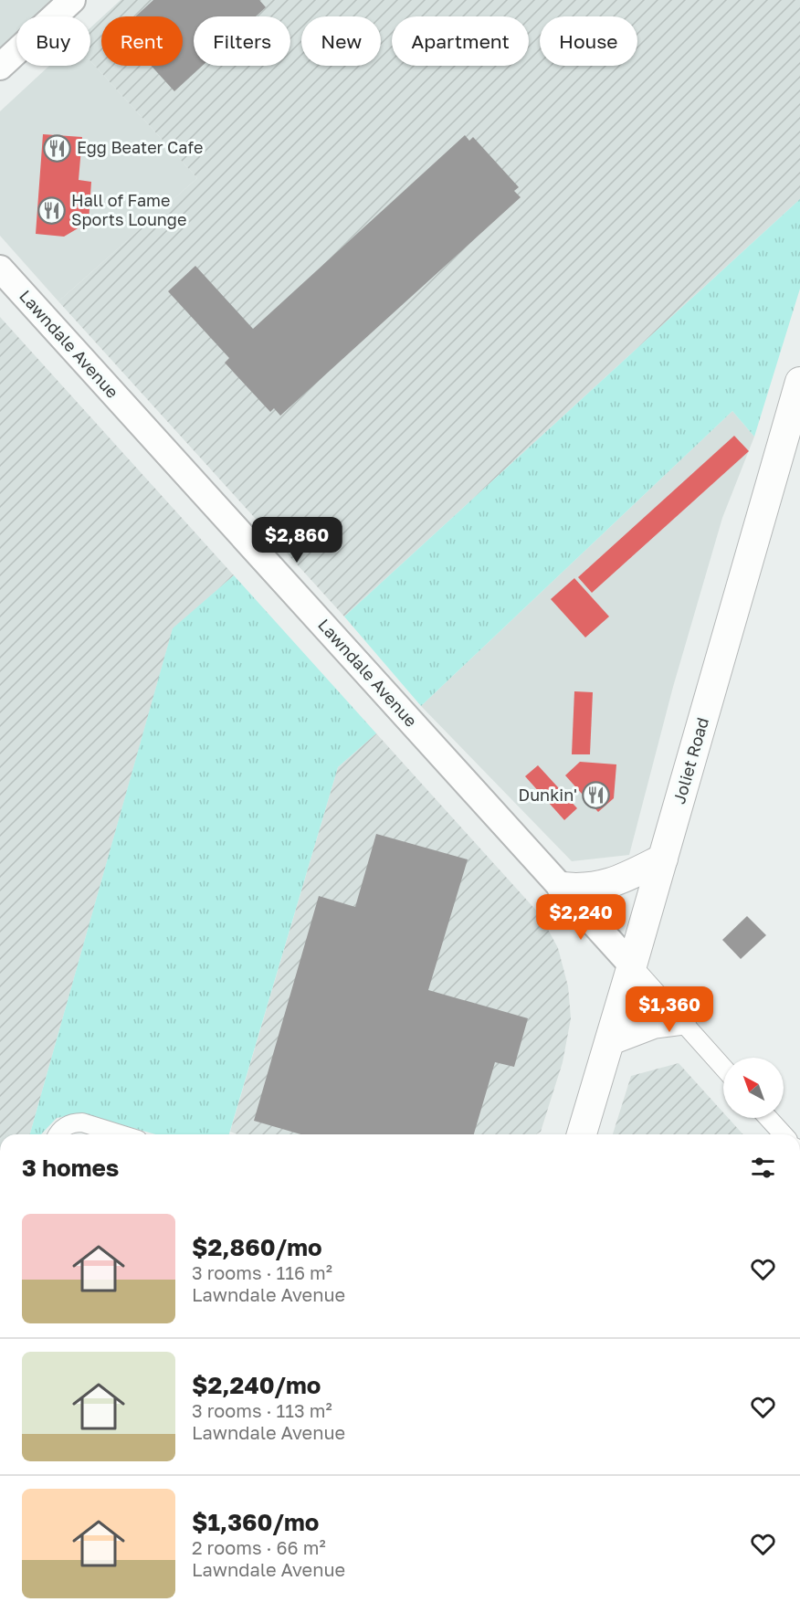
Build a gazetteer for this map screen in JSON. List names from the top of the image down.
{
  "streets": {
    "main road": ["Joliet Road"],
    "street": ["Lawndale Avenue"]
  },
  "crossings": [
    ["Lawndale Avenue", "Joliet Road"]
  ],
  "places": {
    "restaurant": ["Egg Beater Cafe", "Hall of Fame Sports Lounge", "Dunkin'"]
  },
  "north": "top left",
  "page": {
    "chip": [
      "Buy",
      "Rent",
      "Filters",
      "New",
      "Apartment",
      "House"
    ],
    "price": ["$2,860", "$2,240", "$1,360"],
    "heading": "3 homes",
    "list": [
      {
        "name": "$2,860/mo",
        "note": "3 rooms · 116 m² · Lawndale Avenue"
      },
      {
        "name": "$2,240/mo",
        "note": "3 rooms · 113 m² · Lawndale Avenue"
      },
      {
        "name": "$1,360/mo",
        "note": "2 rooms · 66 m² · Lawndale Avenue"
      }
    ]
  }
}
